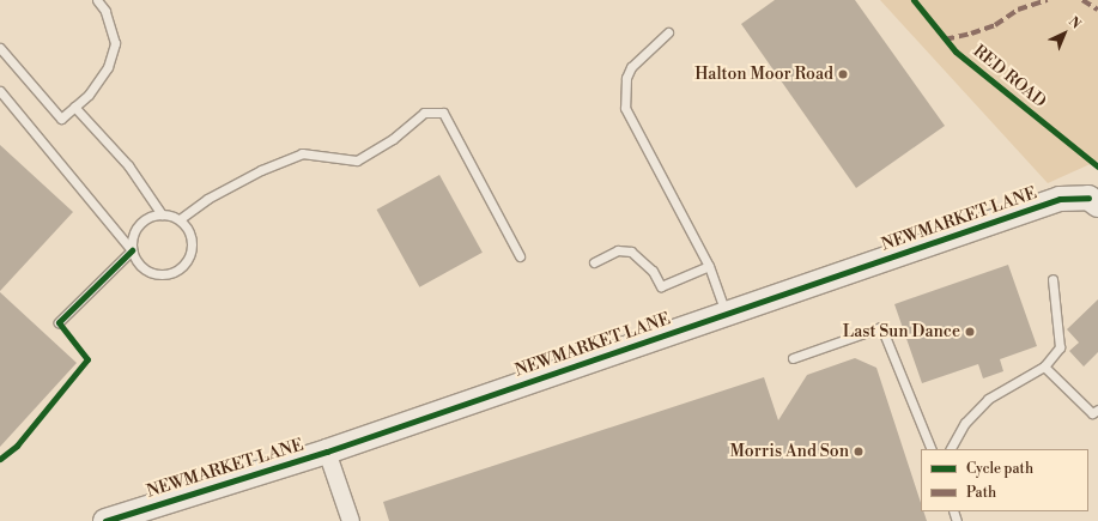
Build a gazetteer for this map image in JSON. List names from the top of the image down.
{
  "streets": {
    "street": ["NEWMARKET LANE"],
    "cycle path": ["RED ROAD"]
  },
  "places": ["Halton Moor Road", "Last Sun Dance", "Morris And Son"],
  "legend": ["Cycle path", "Path"],
  "north": "top right"
}
